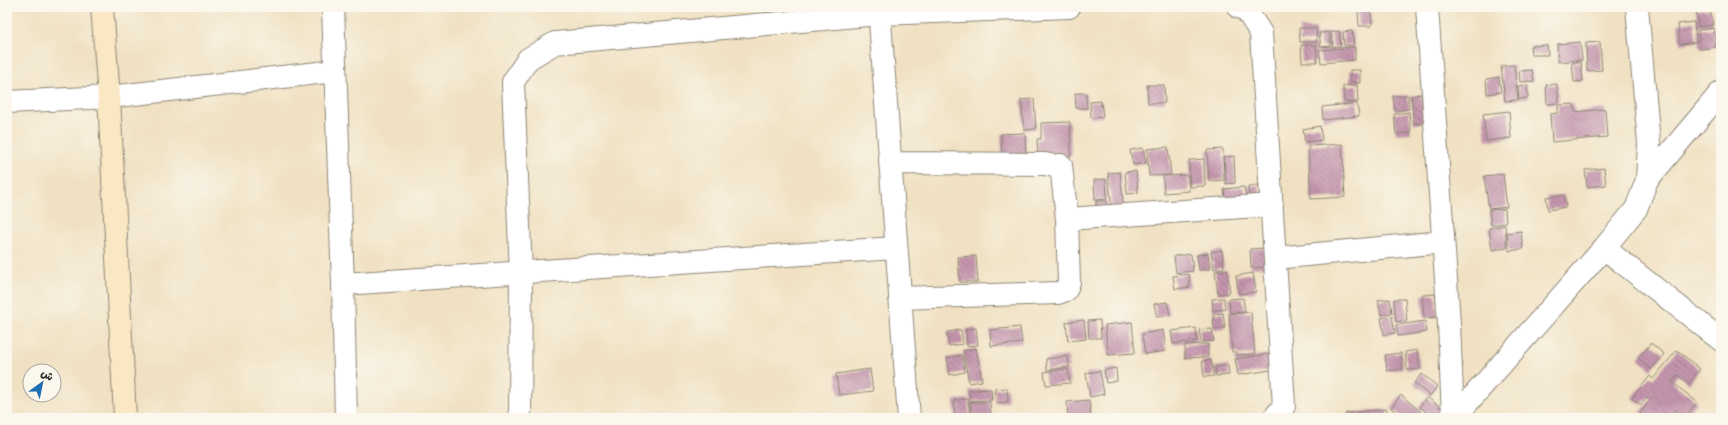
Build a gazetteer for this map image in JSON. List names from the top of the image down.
{
  "north": "top right"
}
